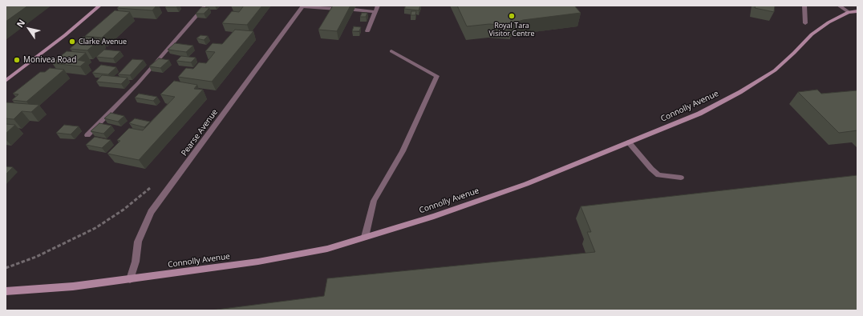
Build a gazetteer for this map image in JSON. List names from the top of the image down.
{
  "streets": {
    "street": ["Connolly Avenue", "Pearse Avenue"]
  },
  "crossings": [
    ["Connolly Avenue", "Pearse Avenue"]
  ],
  "places": ["Royal Tara Visitor Centre", "Clarke Avenue", "Monivea Road"],
  "north": "top left"
}
